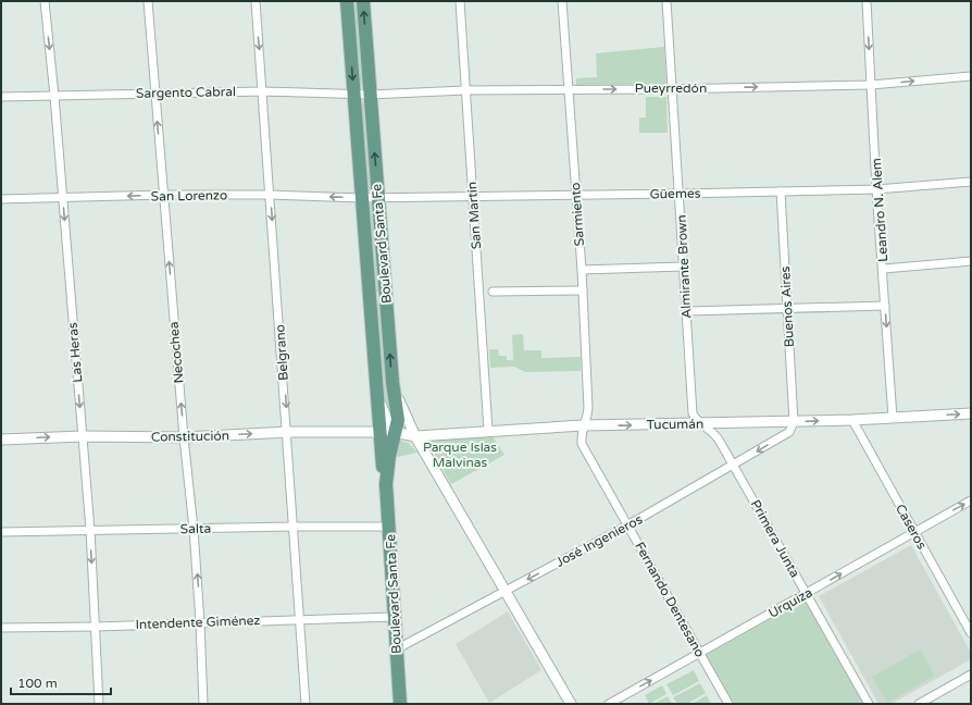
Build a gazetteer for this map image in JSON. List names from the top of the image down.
{
  "streets": {
    "main road": ["Boulevard Santa Fe"],
    "street": [
      "Pueyrredón",
      "Sargento Cabral",
      "Güemes",
      "San Lorenzo",
      "Leandro N. Alem",
      "Sarmiento",
      "San Martín",
      "Almirante Brown",
      "Buenos Aires",
      "Las Heras",
      "Necochea",
      "Belgrano",
      "Tucumán",
      "Constitución",
      "Caseros",
      "Salta",
      "Primera Junta",
      "José Ingenieros",
      "Fernando Dentesano",
      "Urquiza",
      "Intendente Giménez"
    ]
  },
  "crossings": [
    ["Pueyrredón", "Sargento Cabral"],
    ["Pueyrredón", "Leandro N. Alem"],
    ["Pueyrredón", "Sarmiento"],
    ["Pueyrredón", "San Martín"],
    ["Pueyrredón", "Boulevard Santa Fe"],
    ["Pueyrredón", "Almirante Brown"],
    ["Sargento Cabral", "Boulevard Santa Fe"],
    ["Sargento Cabral", "Las Heras"],
    ["Sargento Cabral", "Necochea"],
    ["Sargento Cabral", "Belgrano"],
    ["Güemes", "San Lorenzo"],
    ["Güemes", "Leandro N. Alem"],
    ["Güemes", "Sarmiento"],
    ["Güemes", "San Martín"],
    ["Güemes", "Boulevard Santa Fe"],
    ["Güemes", "Almirante Brown"],
    ["Güemes", "Buenos Aires"],
    ["San Lorenzo", "Boulevard Santa Fe"],
    ["San Lorenzo", "Las Heras"],
    ["San Lorenzo", "Necochea"],
    ["San Lorenzo", "Belgrano"],
    ["Leandro N. Alem", "Tucumán"],
    ["Sarmiento", "Tucumán"],
    ["Sarmiento", "Fernando Dentesano"],
    ["San Martín", "Tucumán"],
    ["Boulevard Santa Fe", "Tucumán"],
    ["Boulevard Santa Fe", "Constitución"],
    ["Boulevard Santa Fe", "Salta"],
    ["Boulevard Santa Fe", "José Ingenieros"],
    ["Boulevard Santa Fe", "Intendente Giménez"],
    ["Almirante Brown", "Tucumán"],
    ["Almirante Brown", "Primera Junta"],
    ["Buenos Aires", "Tucumán"],
    ["Buenos Aires", "José Ingenieros"],
    ["Las Heras", "Constitución"],
    ["Las Heras", "Salta"],
    ["Las Heras", "Intendente Giménez"],
    ["Necochea", "Constitución"],
    ["Necochea", "Salta"],
    ["Necochea", "Intendente Giménez"],
    ["Belgrano", "Constitución"],
    ["Belgrano", "Salta"],
    ["Belgrano", "Intendente Giménez"],
    ["Tucumán", "Constitución"],
    ["Tucumán", "Caseros"],
    ["Tucumán", "Primera Junta"],
    ["Tucumán", "José Ingenieros"],
    ["Tucumán", "Fernando Dentesano"],
    ["Caseros", "Urquiza"],
    ["Primera Junta", "José Ingenieros"],
    ["Primera Junta", "Urquiza"],
    ["José Ingenieros", "Fernando Dentesano"],
    ["Fernando Dentesano", "Urquiza"]
  ],
  "one_way": [
    "Pueyrredón",
    "San Lorenzo",
    "Leandro N. Alem",
    "Las Heras",
    "Necochea",
    "Belgrano",
    "Tucumán",
    "Constitución",
    "José Ingenieros",
    "Urquiza"
  ],
  "parks": ["Parque Islas Malvinas"],
  "scale_bar": "100 m"
}
